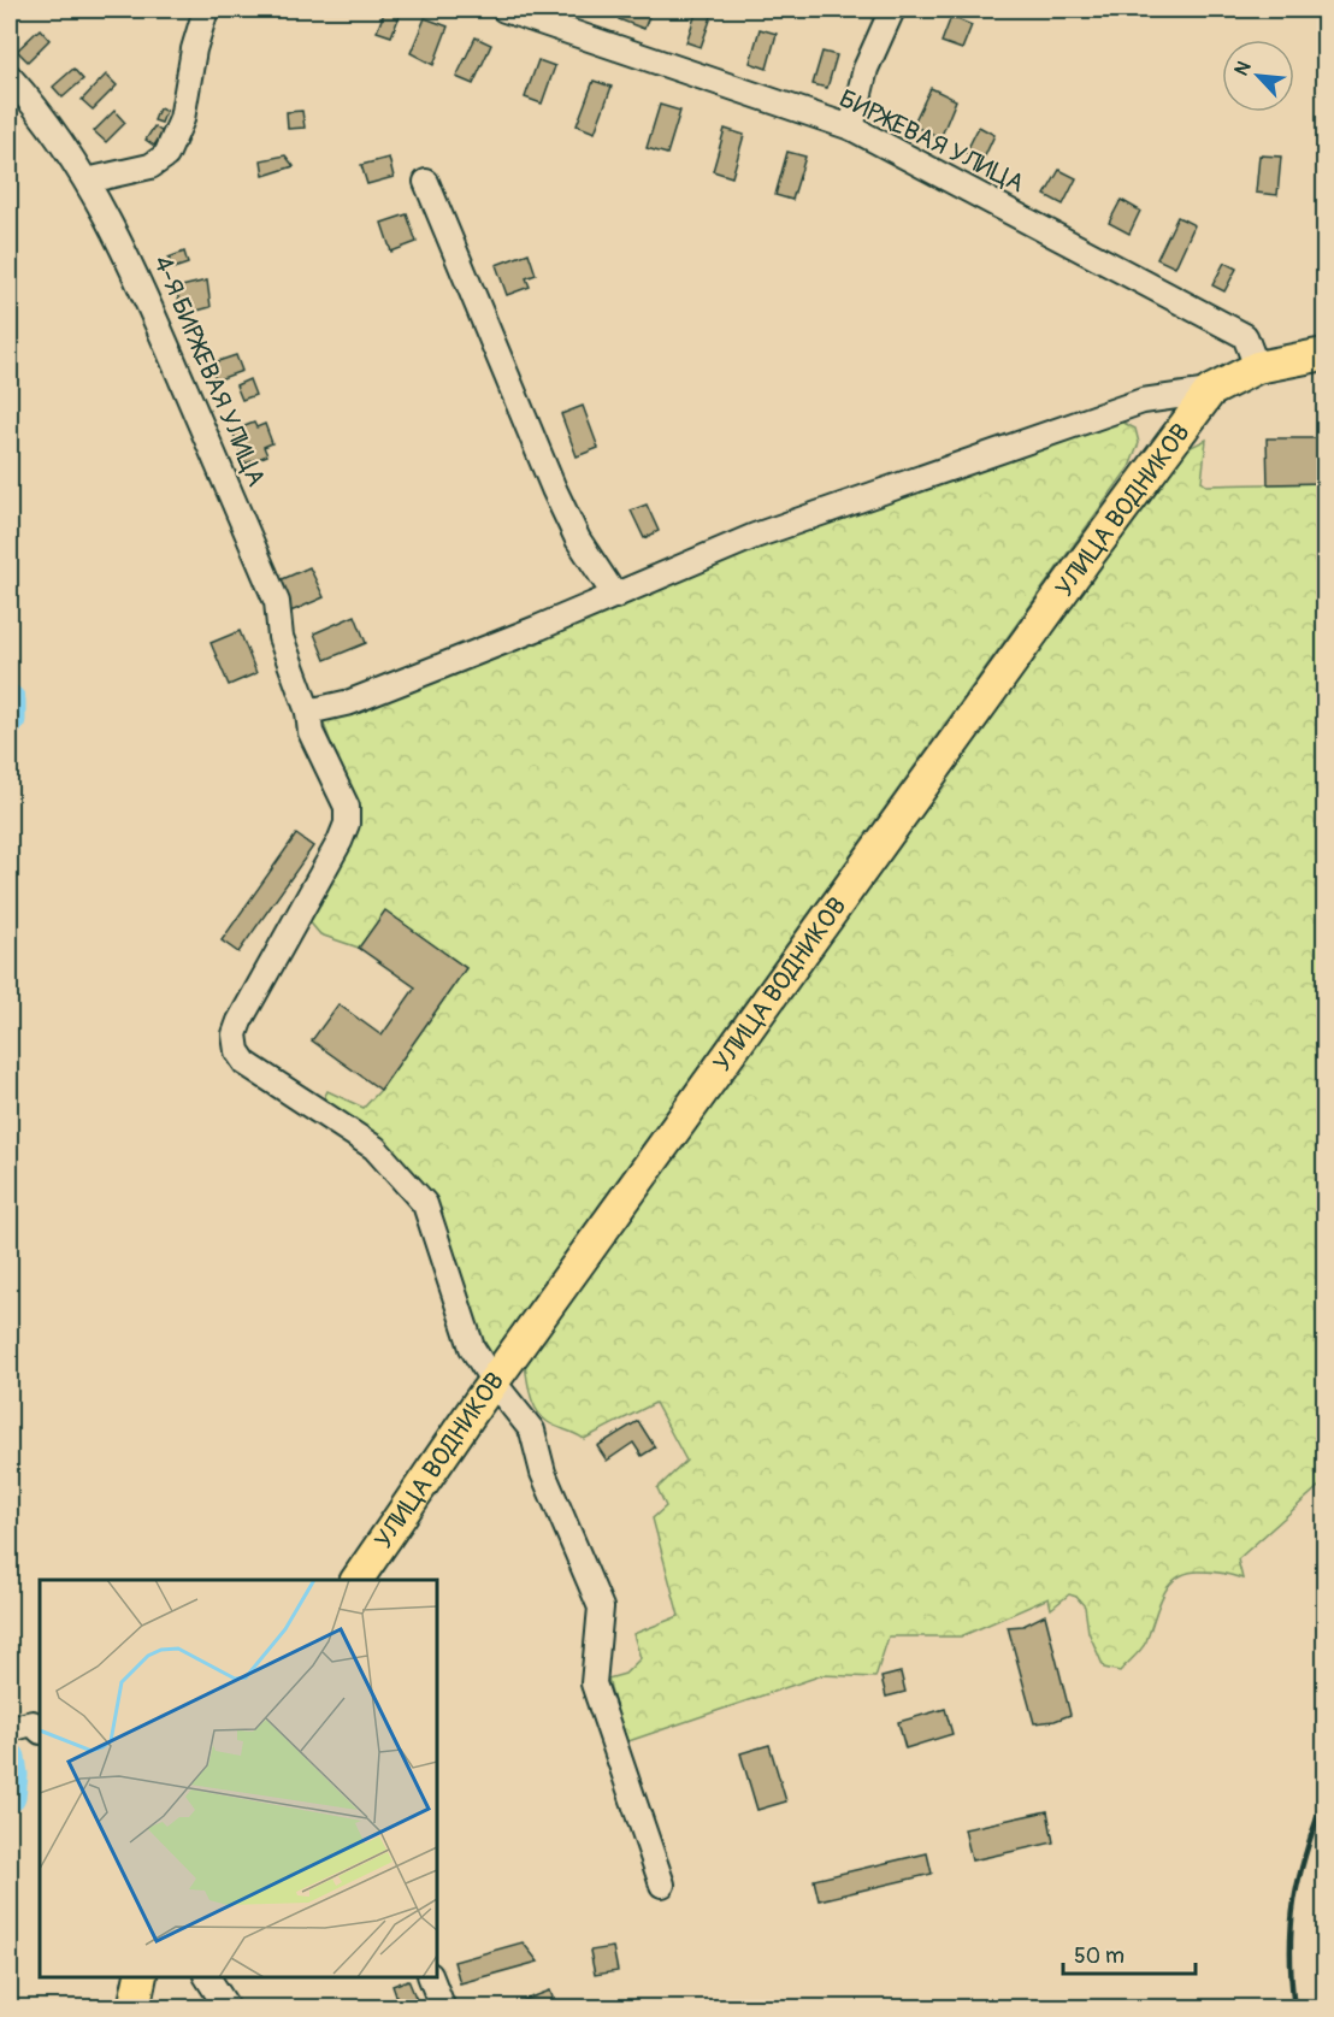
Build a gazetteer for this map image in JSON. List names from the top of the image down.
{
  "streets": {
    "main road": ["УЛИЦА ВОДНИКОВ"],
    "street": ["БИРЖЕВАЯ УЛИЦА", "4-Я БИРЖЕВАЯ УЛИЦА"]
  },
  "crossings": [
    ["4-Я БИРЖЕВАЯ УЛИЦА", "УЛИЦА ВОДНИКОВ"]
  ],
  "scale_bar": "50 m",
  "north": "top left"
}
